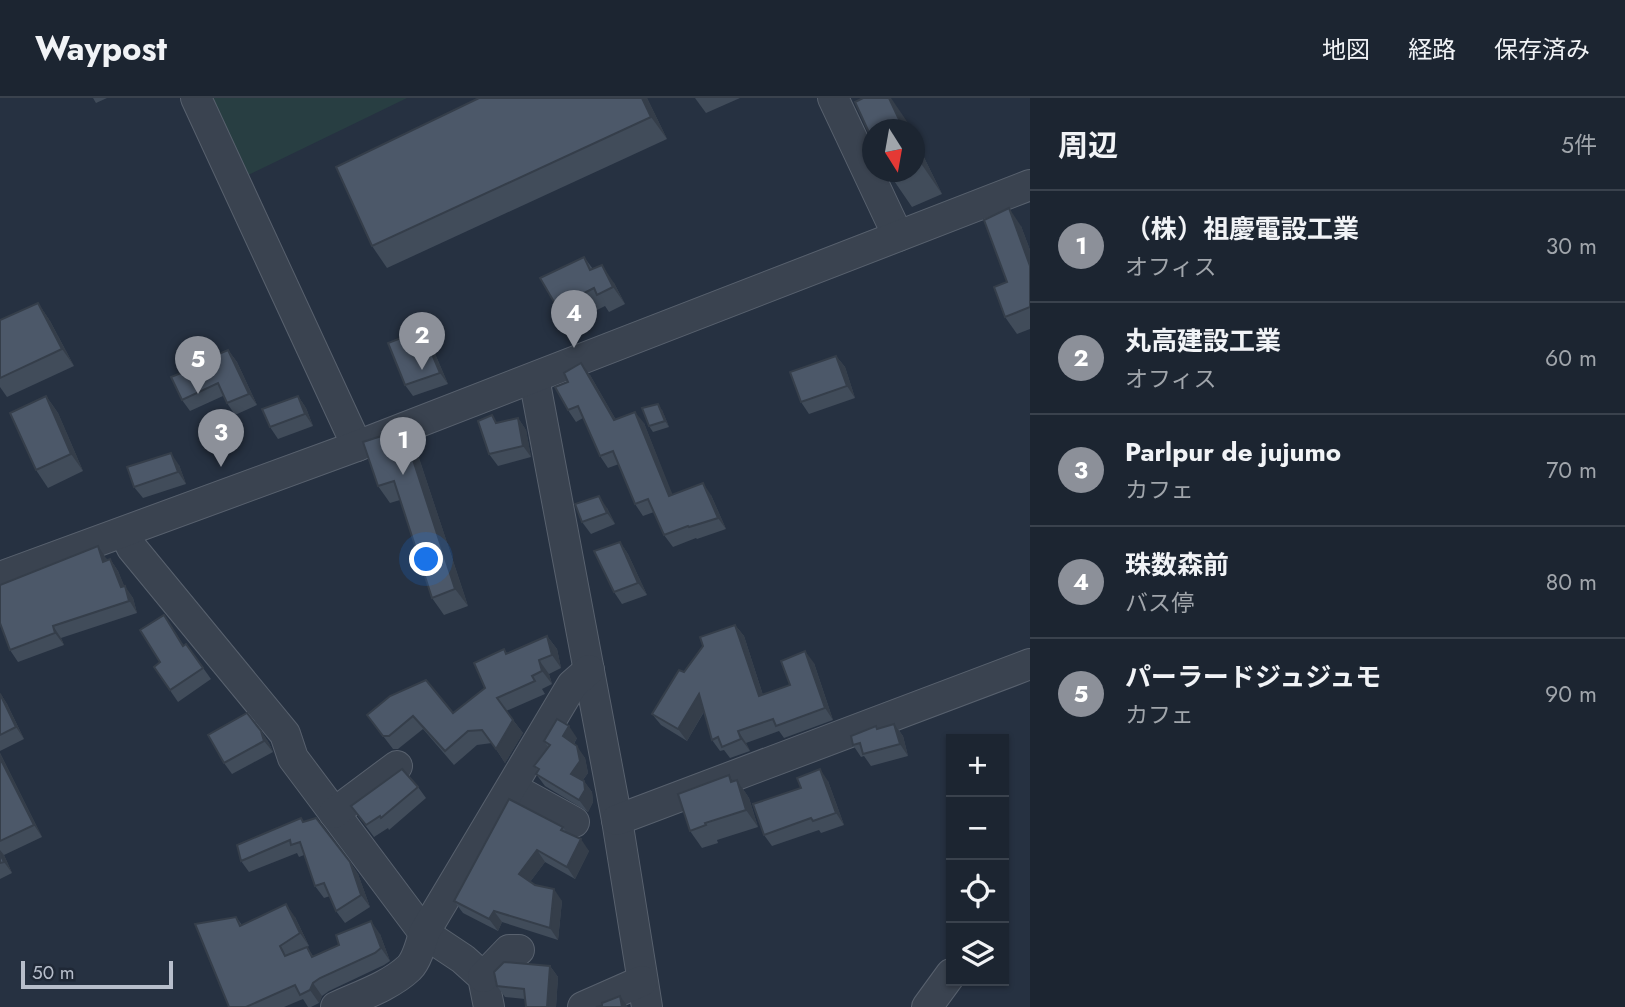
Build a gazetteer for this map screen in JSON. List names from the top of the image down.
{
  "scale_bar": "50 m",
  "north": "bottom",
  "page": {
    "header": "Waypost",
    "nav": ["地図", "経路", "保存済み"],
    "heading": ["周辺", "5件"],
    "list": [
      {
        "mark": "1",
        "name": "（株）祖慶電設工業",
        "note": "オフィス",
        "value": "30 m"
      },
      {
        "mark": "2",
        "name": "丸高建設工業",
        "note": "オフィス",
        "value": "60 m"
      },
      {
        "mark": "3",
        "name": "Parlpur de jujumo",
        "note": "カフェ",
        "value": "70 m"
      },
      {
        "mark": "4",
        "name": "珠数森前",
        "note": "バス停",
        "value": "80 m"
      },
      {
        "mark": "5",
        "name": "パーラードジュジュモ",
        "note": "カフェ",
        "value": "90 m"
      }
    ],
    "pins": [
      "4",
      "2",
      "5",
      "3",
      "1"
    ],
    "map_buttons": ["+", "−"],
    "scale": "50 m"
  }
}
